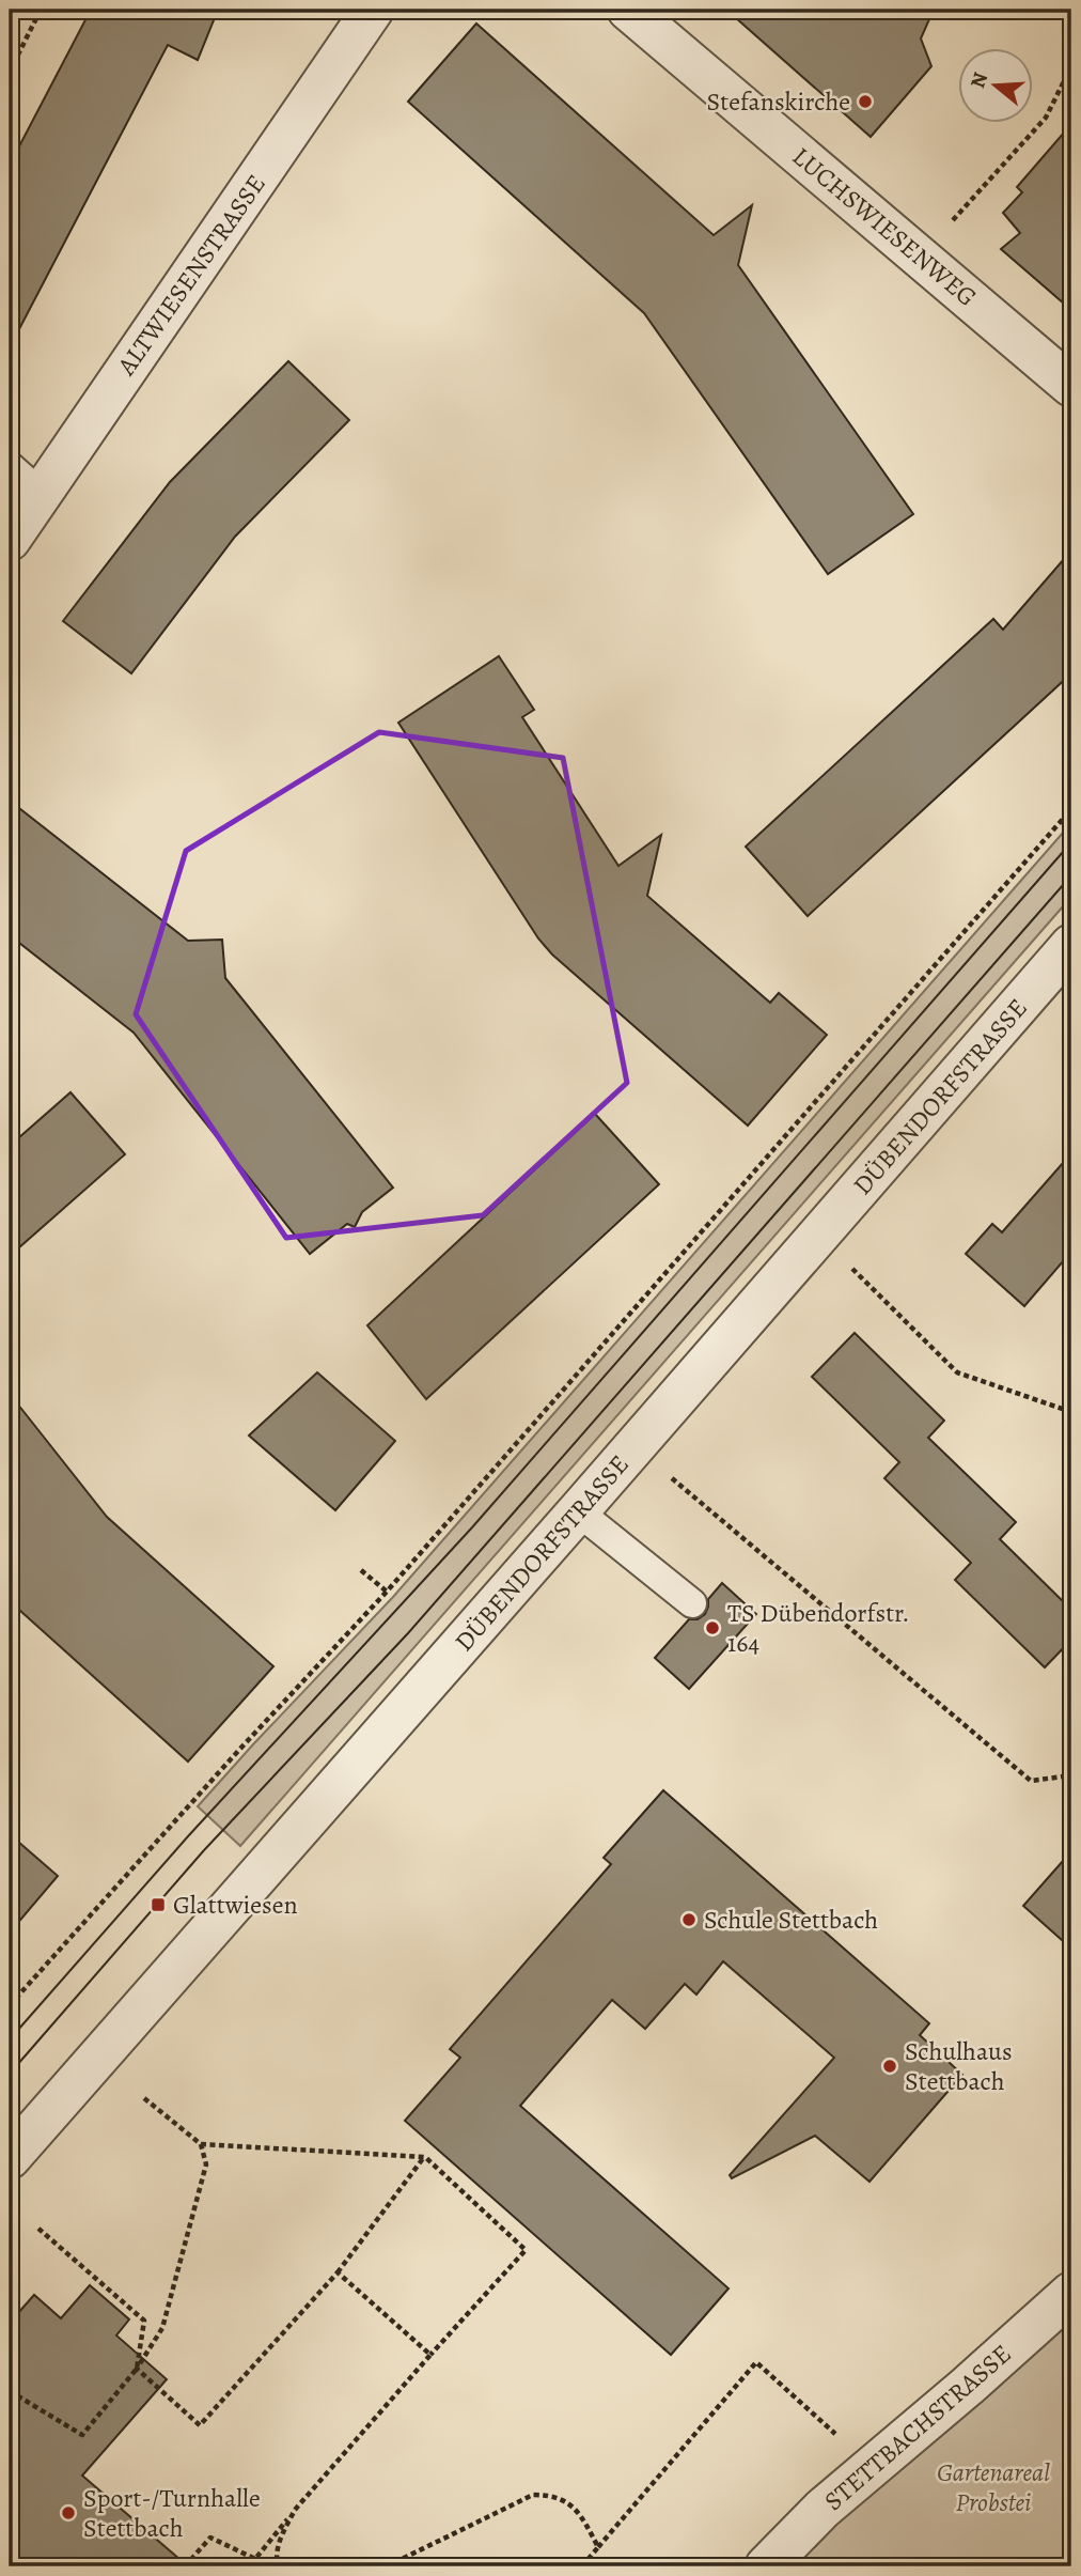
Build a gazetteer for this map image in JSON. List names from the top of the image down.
{
  "streets": {
    "street": [
      "LUCHSWIESENWEG",
      "ALTWIESENSTRASSE",
      "DÜBENDORFSTRASSE",
      "STETTBACHSTRASSE"
    ]
  },
  "parks": ["Gartenareal Probstei"],
  "places": {
    "other": [
      "Stefanskirche",
      "TS Dübendorfstr. 164",
      "Schule Stettbach",
      "Schulhaus Stettbach",
      "Sport-/Turnhalle Stettbach"
    ],
    "transit": ["Glattwiesen"]
  },
  "north": "left"
}
